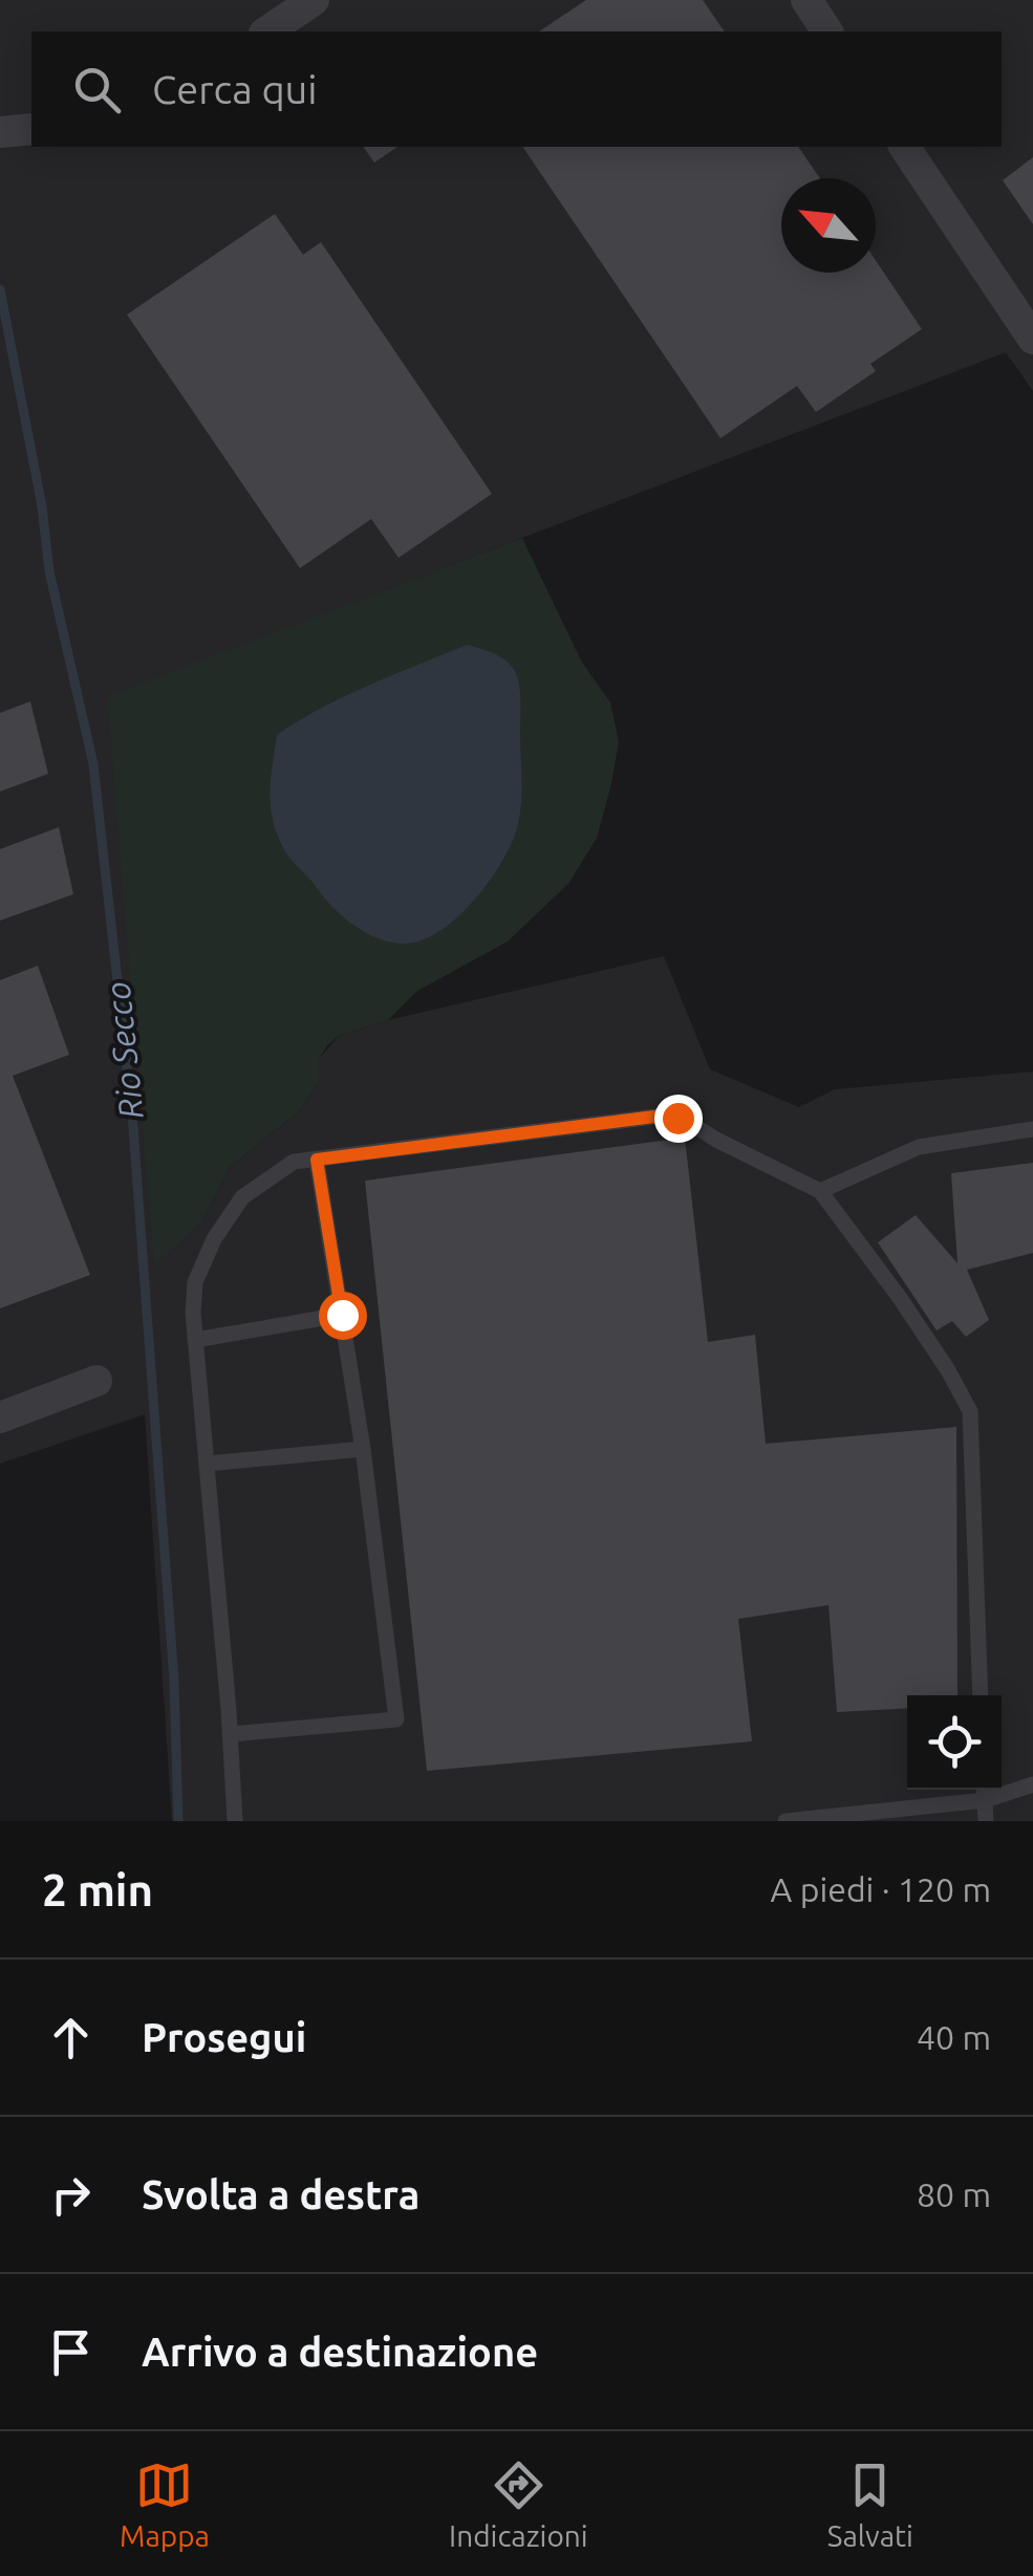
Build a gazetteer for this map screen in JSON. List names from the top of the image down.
{
  "water": ["Rio Secco"],
  "north": "top left",
  "page": {
    "search": "Cerca qui",
    "heading": ["2 min", "A piedi · 120 m"],
    "list": [
      ["Prosegui", "40 m"],
      ["Svolta a destra", "80 m"],
      "Arrivo a destinazione"
    ],
    "nav": ["Mappa", "Indicazioni", "Salvati"]
  }
}
